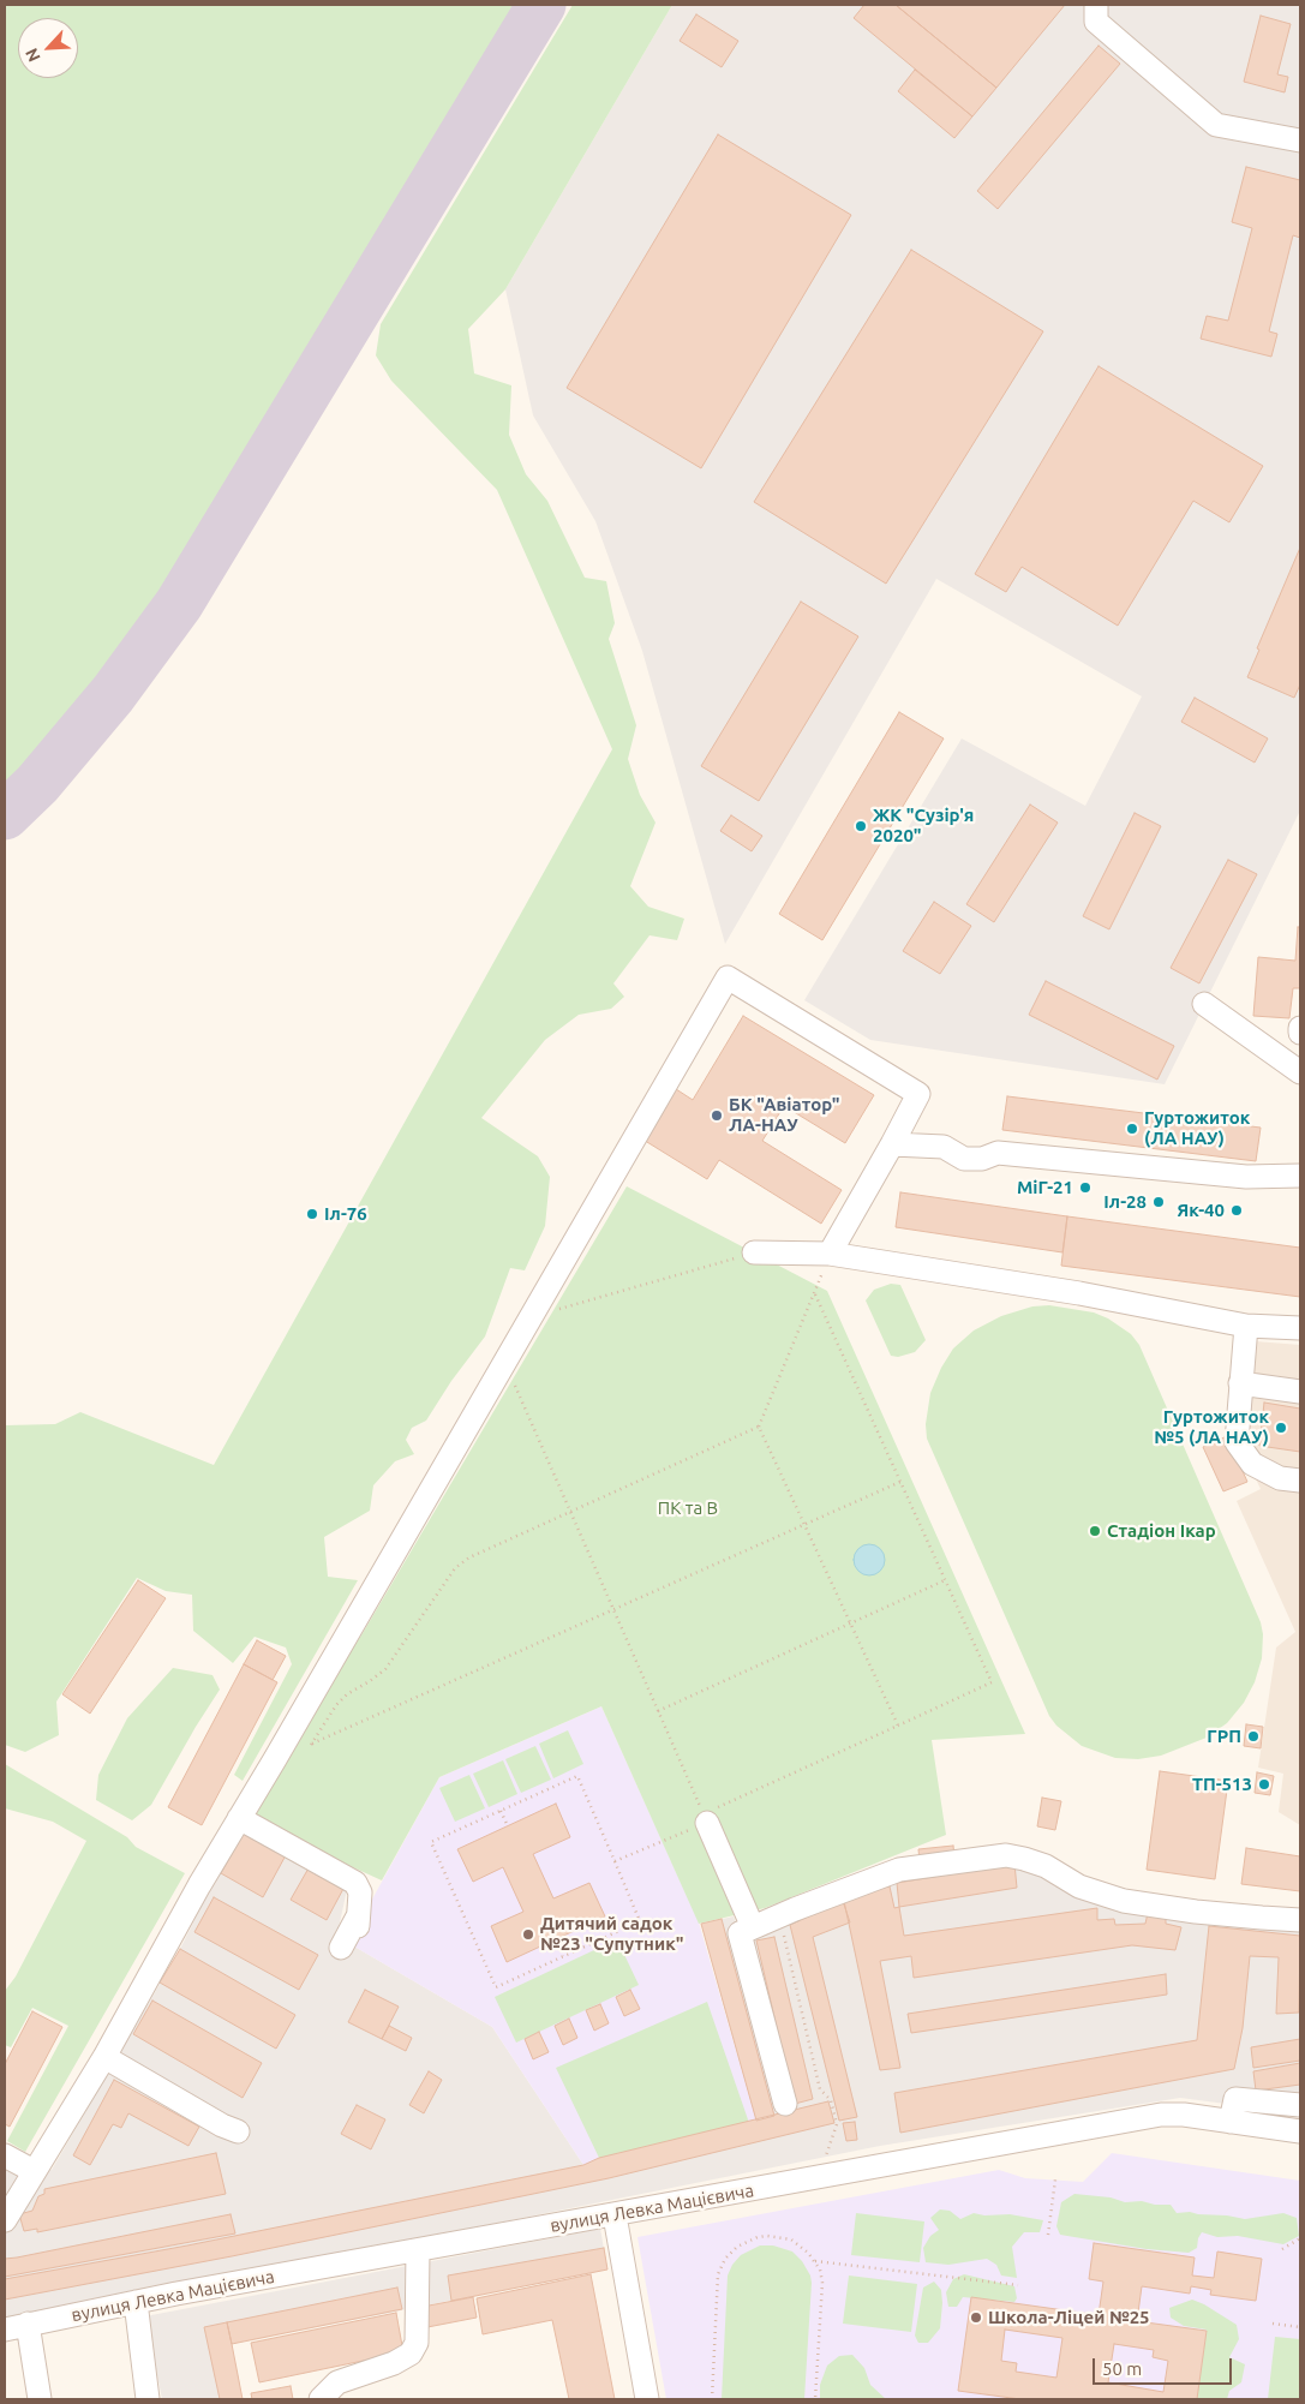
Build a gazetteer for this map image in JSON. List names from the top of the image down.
{
  "streets": {
    "street": ["вулиця Левка Мацієвича"]
  },
  "parks": ["ПК та В"],
  "places": [
    "ЖК \"Сузір'я 2020\"",
    "БК \"Авіатор\" ЛА-НАУ",
    "Гуртожиток (ЛА НАУ)",
    "МіГ-21",
    "Іл-28",
    "Як-40",
    "Іл-76",
    "Гуртожиток №5 (ЛА НАУ)",
    "Стадіон Ікар",
    "ГРП",
    "ТП-513",
    "Дитячий садок №23 \"Супутник\"",
    "Школа-Ліцей №25"
  ],
  "scale_bar": "50 m",
  "north": "bottom left"
}
